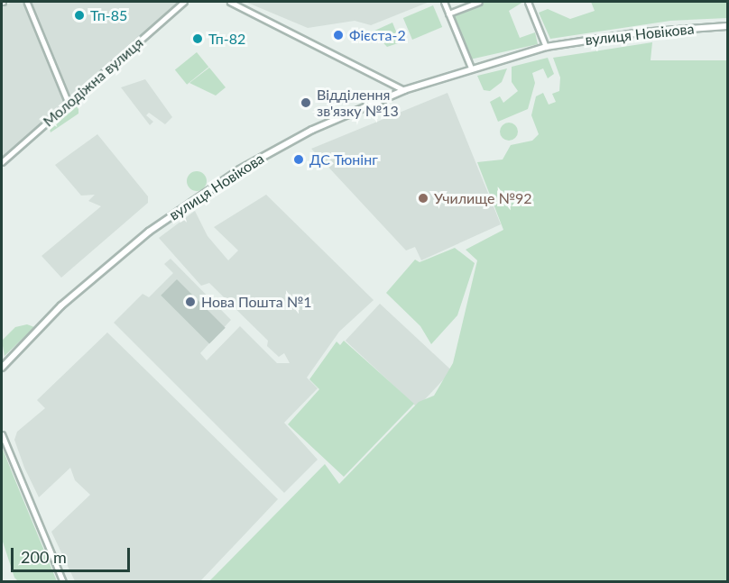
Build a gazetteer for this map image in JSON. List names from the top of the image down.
{
  "streets": {
    "main road": ["вулиця Новікова"],
    "street": ["Молодіжна вулиця"]
  },
  "places": [
    "Тп-85",
    "Фiєста-2",
    "Тп-82",
    "Відділення зв'язку №13",
    "ДС Тюнінг",
    "Училище №92",
    "Нова Пошта №1"
  ],
  "scale_bar": "200 m"
}
